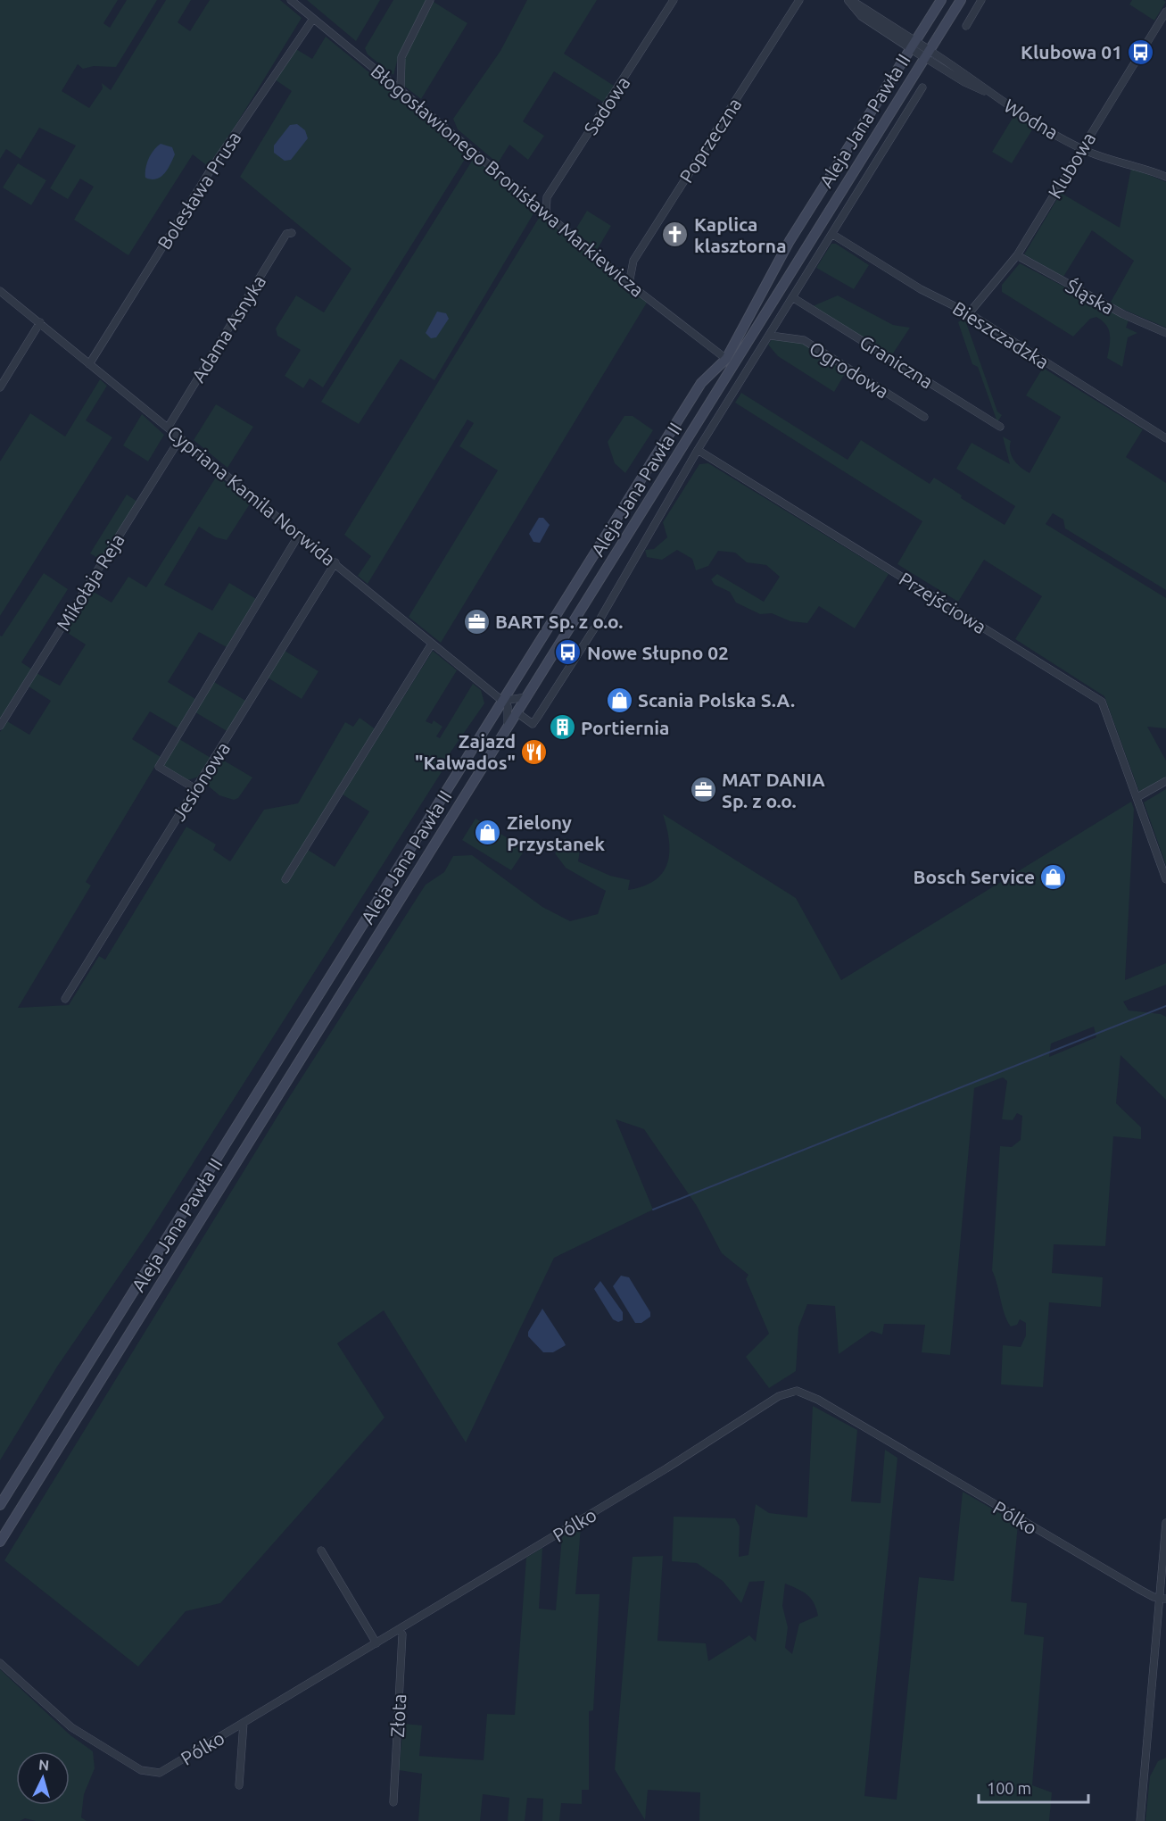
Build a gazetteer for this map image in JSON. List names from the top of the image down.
{
  "streets": {
    "main road": ["Aleja Jana Pawła II"],
    "street": [
      "Sadowa",
      "Wodna",
      "Poprzeczna",
      "Klubowa",
      "Błogosławionego Bronisława Markiewicza",
      "Bolesława Prusa",
      "Śląska",
      "Adama Asnyka",
      "Bieszczadzka",
      "Graniczna",
      "Ogrodowa",
      "Cypriana Kamila Norwida",
      "Mikołaja Reja",
      "Przejściowa",
      "Jesionowa",
      "Pólko",
      "Złota"
    ]
  },
  "crossings": [
    ["Sadowa", "Błogosławionego Bronisława Markiewicza"],
    ["Wodna", "Aleja Jana Pawła II"],
    ["Wodna", "Klubowa"],
    ["Aleja Jana Pawła II", "Błogosławionego Bronisława Markiewicza"],
    ["Aleja Jana Pawła II", "Cypriana Kamila Norwida"],
    ["Poprzeczna", "Błogosławionego Bronisława Markiewicza"],
    ["Klubowa", "Śląska"],
    ["Klubowa", "Bieszczadzka"],
    ["Błogosławionego Bronisława Markiewicza", "Bolesława Prusa"],
    ["Bolesława Prusa", "Cypriana Kamila Norwida"],
    ["Adama Asnyka", "Cypriana Kamila Norwida"],
    ["Cypriana Kamila Norwida", "Mikołaja Reja"],
    ["Cypriana Kamila Norwida", "Jesionowa"],
    ["Pólko", "Złota"]
  ],
  "places": {
    "bus stop": ["Klubowa 01", "Nowe Słupno 02"],
    "church": ["Kaplica klasztorna"],
    "office": ["BART Sp. z o.o.", "MAT DANIA Sp. z o.o."],
    "shop": ["Scania Polska S.A.", "Zielony Przystanek", "Bosch Service"],
    "building": ["Portiernia"],
    "restaurant": ["Zajazd \"Kalwados\""]
  },
  "scale_bar": "100 m",
  "north": "top"
}
